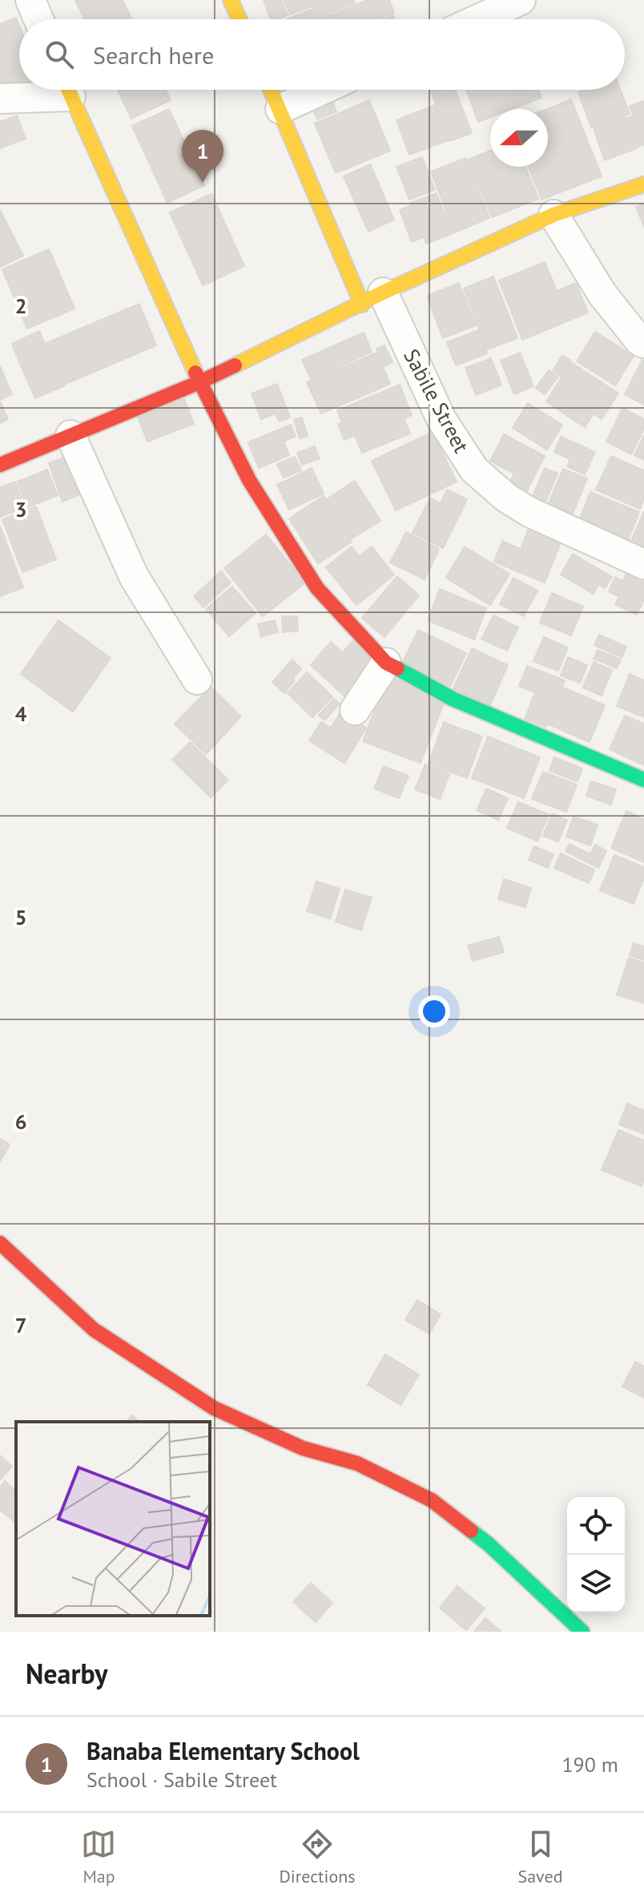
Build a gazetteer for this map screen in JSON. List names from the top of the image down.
{
  "streets": {
    "street": ["Sabile Street"]
  },
  "north": "left",
  "page": {
    "search": "Search here",
    "pins": "1",
    "heading": "Nearby",
    "list": [
      {
        "mark": "1",
        "name": "Banaba Elementary School",
        "note": "School · Sabile Street",
        "value": "190 m"
      }
    ],
    "nav": ["Map", "Directions", "Saved"]
  },
  "grid": {
    "rows": [
      "2",
      "3",
      "4",
      "5",
      "6",
      "7"
    ]
  }
}
